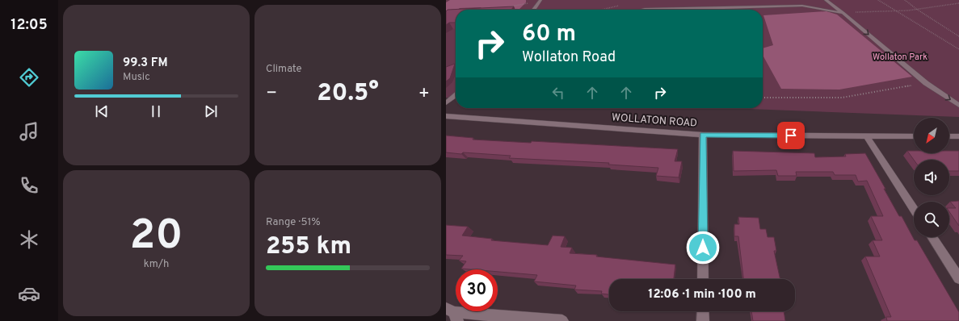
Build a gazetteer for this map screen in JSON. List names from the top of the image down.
{
  "streets": {
    "street": ["WOLLATON ROAD"]
  },
  "parks": ["Wollaton Park"],
  "north": "bottom left",
  "page": {
    "tabs": "12:05",
    "tile": [
      "Climate",
      ["20", "km/h"],
      ["Range · 51%", "255 km"]
    ],
    "turn": ["60 m", "Wollaton Road"],
    "song": ["99.3 FM", "Music"],
    "heat": ["−", "20.5°", "+"],
    "limit": "30",
    "trip": "12:06 · 1 min · 100 m"
  }
}
